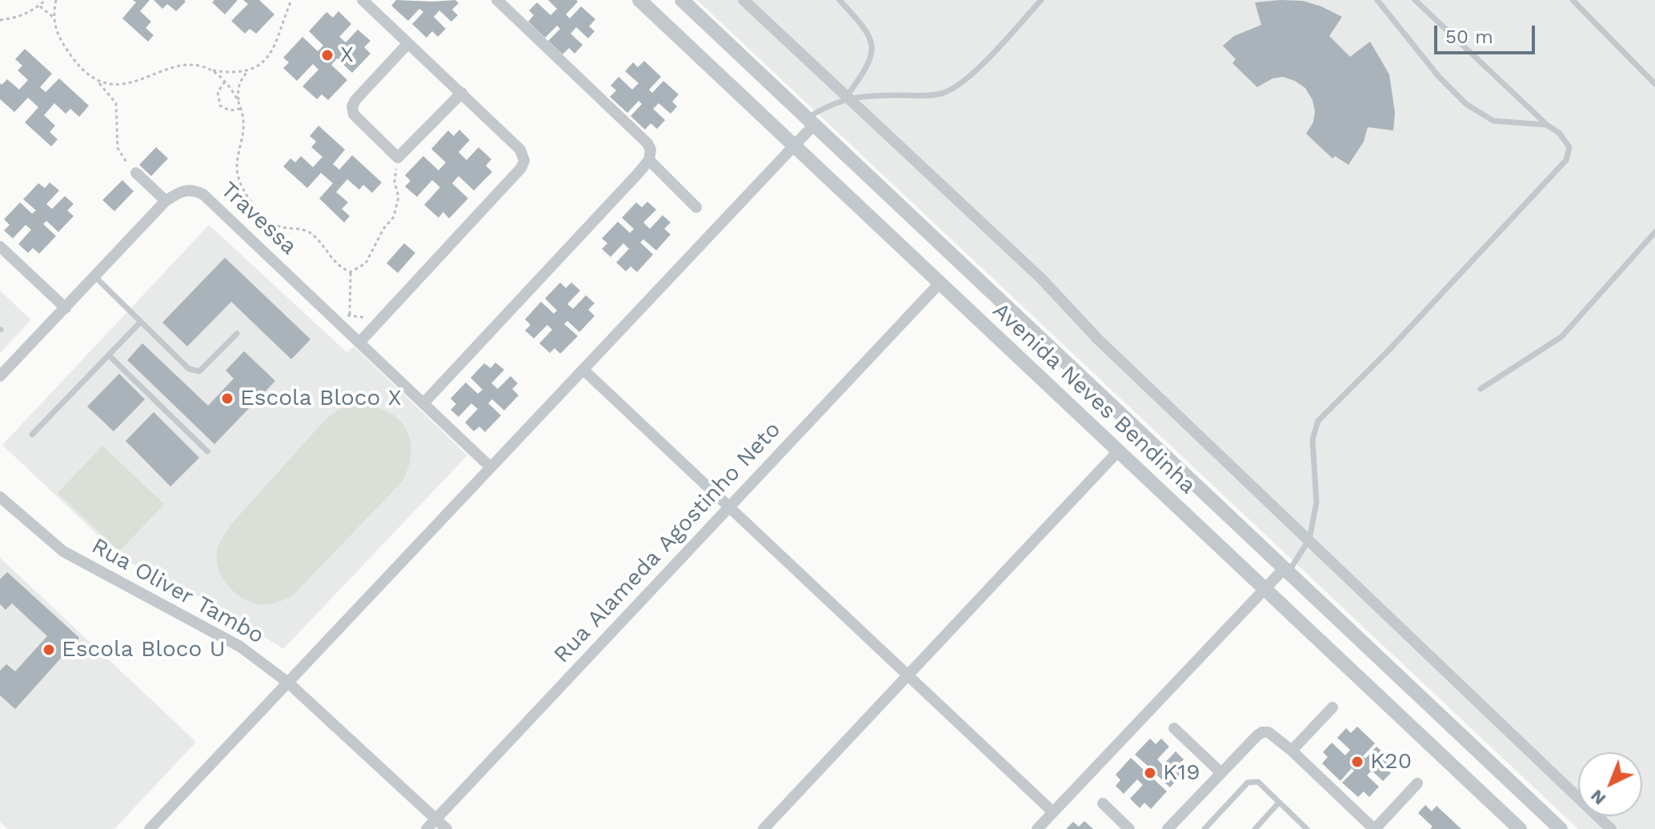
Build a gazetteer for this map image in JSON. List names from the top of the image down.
{
  "streets": {
    "street": [
      "Travessa",
      "Avenida Neves Bendinha",
      "Rua Alameda Agostinho Neto",
      "Rua Oliver Tambo"
    ]
  },
  "crossings": [
    ["Avenida Neves Bendinha", "Rua Alameda Agostinho Neto"],
    ["Rua Alameda Agostinho Neto", "Rua Oliver Tambo"]
  ],
  "places": [
    "X",
    "Escola Bloco X",
    "Escola Bloco U",
    "K20",
    "K19"
  ],
  "scale_bar": "50 m",
  "north": "bottom left"
}
